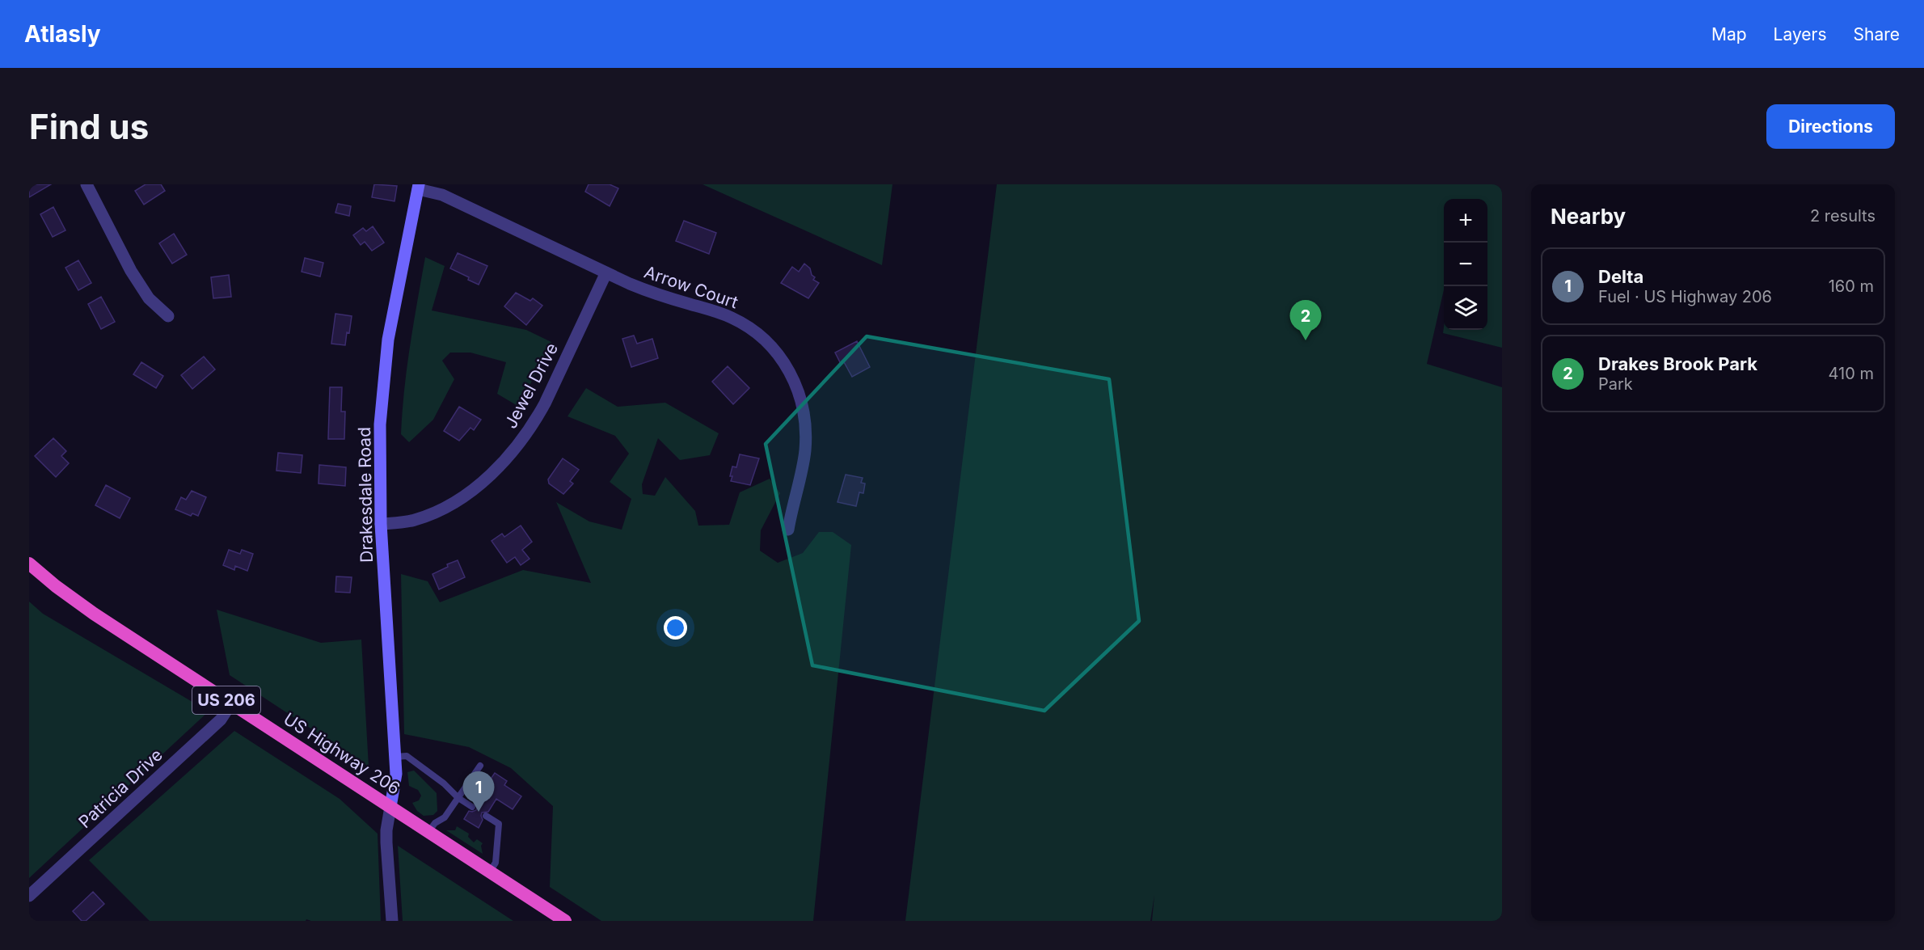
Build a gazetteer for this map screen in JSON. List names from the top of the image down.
{
  "streets": {
    "highway": ["US 206", "US Highway 206"],
    "main road": ["Drakesdale Road"],
    "street": ["Arrow Court", "Jewel Drive", "Patricia Drive"]
  },
  "crossings": [
    ["Arrow Court", "Jewel Drive"],
    ["Arrow Court", "Drakesdale Road"],
    ["Jewel Drive", "Drakesdale Road"],
    ["Drakesdale Road", "US Highway 206"],
    ["US Highway 206", "Patricia Drive"]
  ],
  "page": {
    "header": "Atlasly",
    "nav": ["Map", "Layers", "Share"],
    "buttons": "Directions",
    "title": "Find us",
    "heading": ["Nearby", "2 results"],
    "map_buttons": ["+", "−"],
    "list": [
      {
        "mark": "1",
        "name": "Delta",
        "note": "Fuel · US Highway 206",
        "value": "160 m"
      },
      {
        "mark": "2",
        "name": "Drakes Brook Park",
        "note": "Park",
        "value": "410 m"
      }
    ],
    "pins": ["2", "1"]
  }
}
